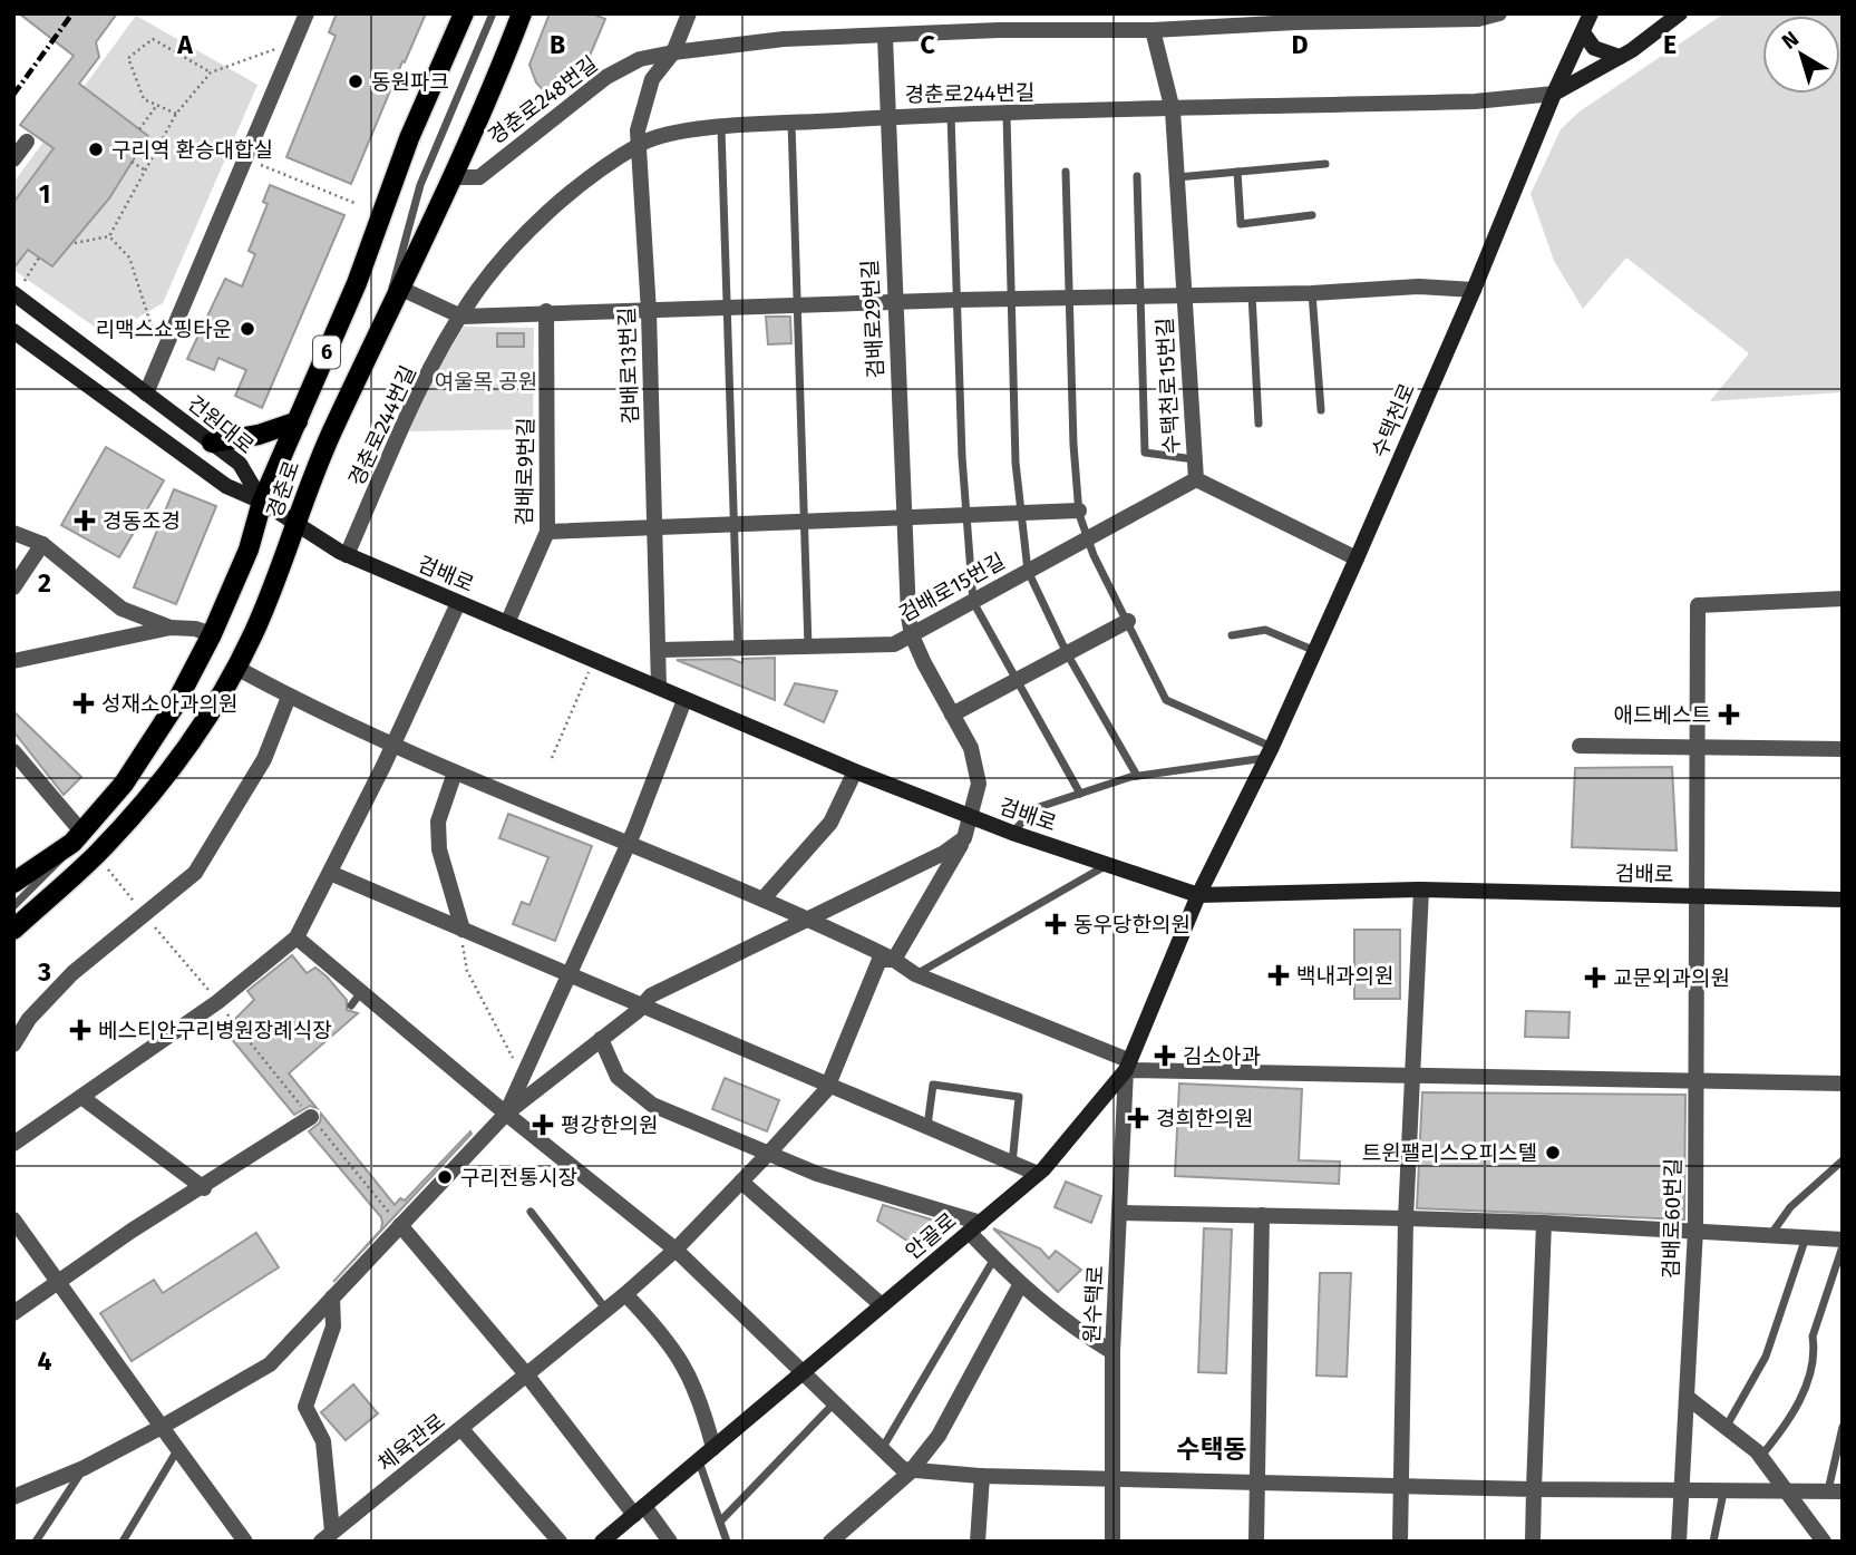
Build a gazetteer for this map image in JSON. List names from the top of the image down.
{
  "streets": {
    "main road": ["6", "경춘로"],
    "street": [
      "경춘로244번길",
      "경춘로248번길",
      "검배로29번길",
      "검배로13번길",
      "수택천로15번길",
      "수택천로",
      "건원대로",
      "검배로9번길",
      "검배로",
      "검배로15번길",
      "검배로60번길",
      "안골로",
      "원수택로",
      "체육관로"
    ]
  },
  "crossings": [
    ["경춘로244번길", "검배로29번길"],
    ["경춘로244번길", "검배로13번길"],
    ["경춘로244번길", "수택천로15번길"],
    ["경춘로244번길", "수택천로"],
    ["경춘로244번길", "검배로"],
    ["경춘로248번길", "검배로29번길"],
    ["경춘로248번길", "검배로13번길"],
    ["경춘로248번길", "수택천로15번길"],
    ["경춘로248번길", "경춘로"],
    ["검배로29번길", "검배로"],
    ["검배로29번길", "검배로15번길"],
    ["검배로29번길", "체육관로"],
    ["검배로13번길", "검배로"],
    ["검배로13번길", "검배로15번길"],
    ["수택천로15번길", "수택천로"],
    ["수택천로15번길", "검배로15번길"],
    ["수택천로", "검배로"],
    ["수택천로", "안골로"],
    ["건원대로", "경춘로"],
    ["건원대로", "검배로"],
    ["검배로9번길", "검배로"],
    ["경춘로", "검배로"],
    ["검배로", "검배로60번길"],
    ["검배로", "안골로"],
    ["안골로", "원수택로"]
  ],
  "districts": ["수택동"],
  "parks": ["여울목 공원"],
  "places": {
    "other": [
      "동원파크",
      "구리역 환승대합실",
      "리맥스쇼핑타운",
      "트윈팰리스오피스텔",
      "구리전통시장"
    ],
    "health": [
      "경동조경",
      "성재소아과의원",
      "애드베스트",
      "동우당한의원",
      "백내과의원",
      "교문외과의원",
      "베스티안구리병원장례식장",
      "김소아과",
      "경희한의원",
      "평강한의원"
    ]
  },
  "north": "top left",
  "grid": {
    "columns": [
      "A",
      "B",
      "C",
      "D",
      "E"
    ],
    "rows": [
      "1",
      "2",
      "3",
      "4"
    ]
  }
}
